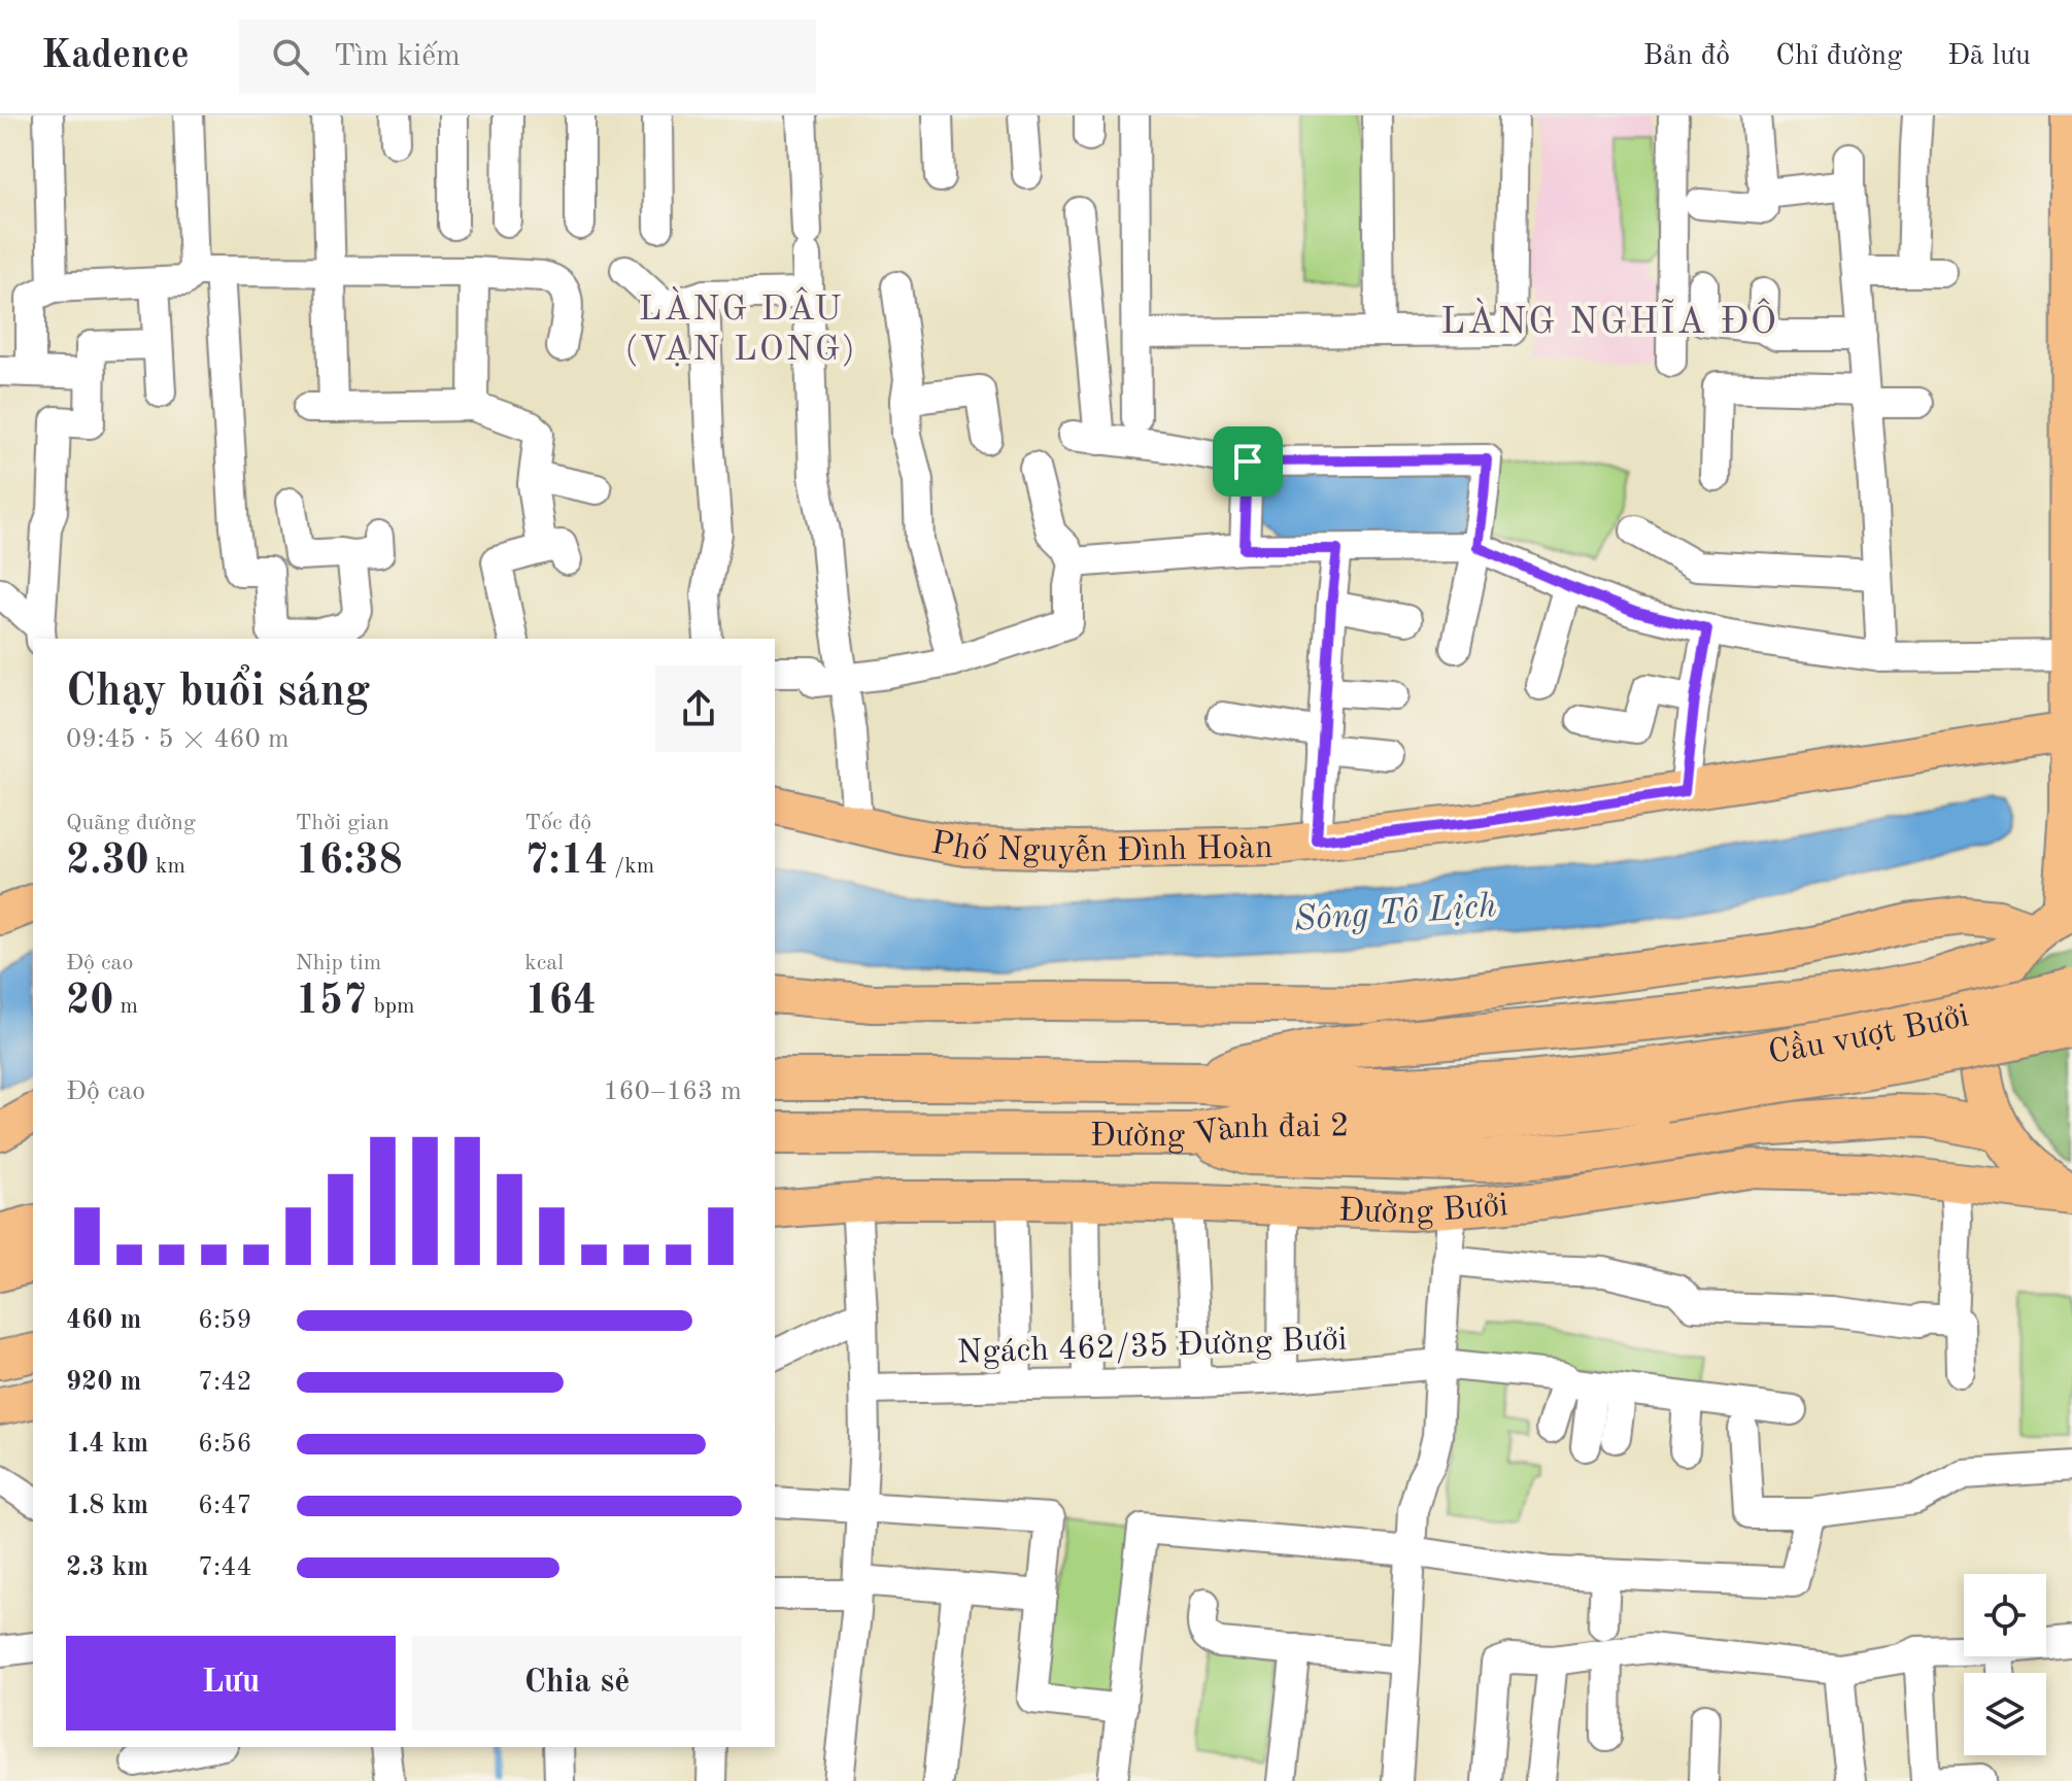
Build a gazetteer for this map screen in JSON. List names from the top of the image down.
{
  "streets": {
    "highway": ["Cầu vượt Bưởi", "Đường Vành đai 2"],
    "main road": ["Phố Nguyễn Đình Hoàn", "Đường Bưởi"],
    "street": ["Ngách 462/35 Đường Bưởi"]
  },
  "crossings": [
    ["Cầu vượt Bưởi", "Đường Vành đai 2"]
  ],
  "districts": ["LÀNG DÂU (VẠN LONG)", "LÀNG NGHĨA ĐÔ"],
  "water": ["Sông Tô Lịch"],
  "page": {
    "header": "Kadence",
    "search": "Tìm kiếm",
    "nav": ["Bản đồ", "Chỉ đường", "Đã lưu"],
    "heading": ["Chạy buổi sáng", "09:45 · 5 × 460 m"],
    "stats": [
      ["Quãng đường", "2.30 km"],
      ["Thời gian", "16:38"],
      ["Tốc độ", "7:14 /km"],
      ["Độ cao", "20 m"],
      ["Nhịp tim", "157 bpm"],
      ["kcal", "164"]
    ],
    "chart": ["Độ cao", "160–163 m"],
    "list": [
      {
        "name": "460 m",
        "note": "6:59"
      },
      {
        "name": "920 m",
        "note": "7:42"
      },
      {
        "name": "1.4 km",
        "note": "6:56"
      },
      {
        "name": "1.8 km",
        "note": "6:47"
      },
      {
        "name": "2.3 km",
        "note": "7:44"
      }
    ],
    "buttons": ["Lưu", "Chia sẻ"]
  }
}
